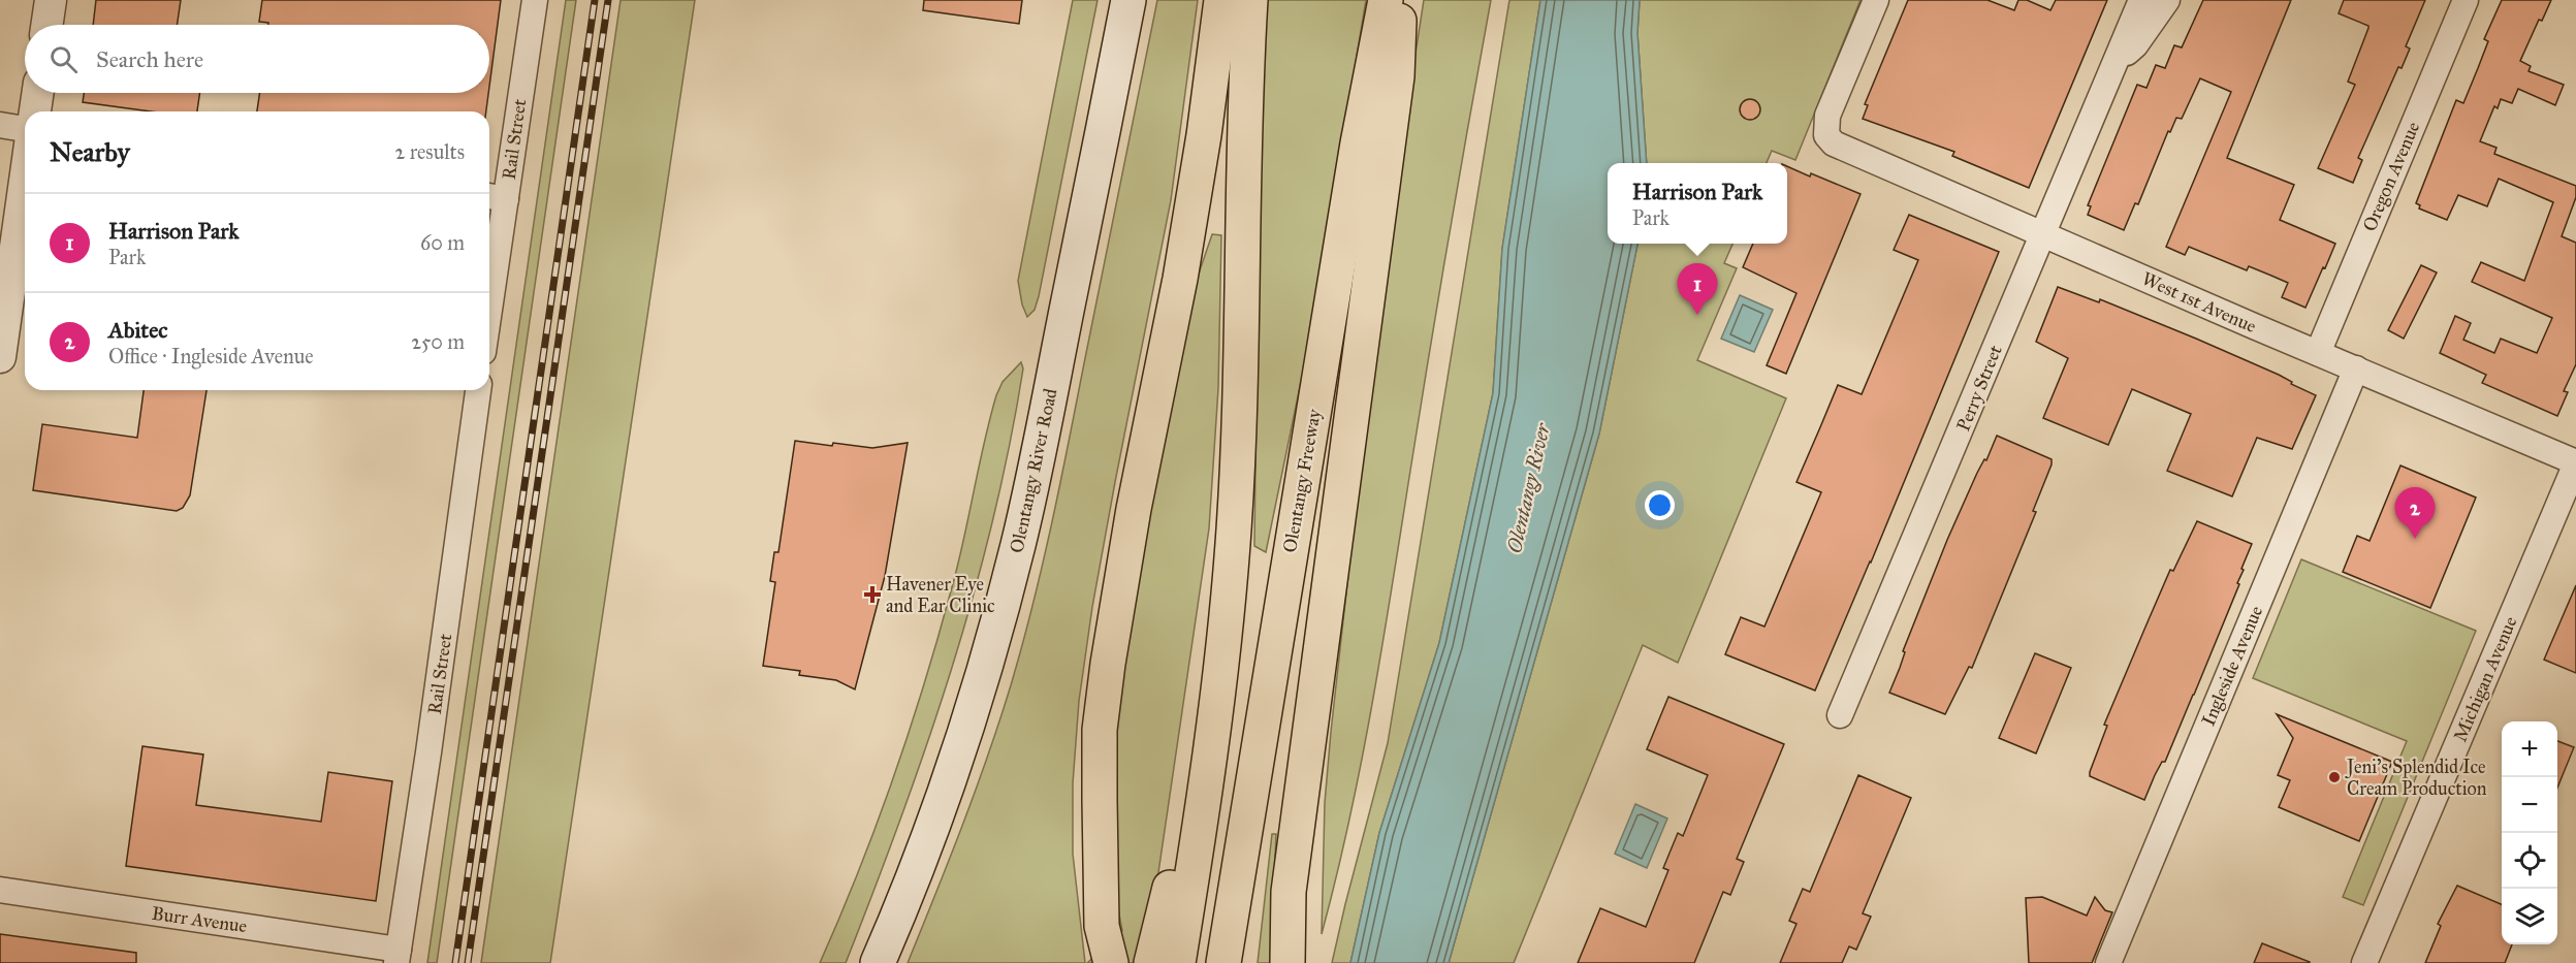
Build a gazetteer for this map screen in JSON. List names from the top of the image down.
{
  "streets": {
    "highway": ["Olentangy Freeway"],
    "main road": ["Olentangy River Road"],
    "street": [
      "Rail Street",
      "Oregon Avenue",
      "West 1st Avenue",
      "Perry Street",
      "Ingleside Avenue",
      "Michigan Avenue",
      "Burr Avenue"
    ]
  },
  "crossings": [
    ["Rail Street", "Burr Avenue"],
    ["Oregon Avenue", "West 1st Avenue"],
    ["West 1st Avenue", "Perry Street"],
    ["West 1st Avenue", "Ingleside Avenue"],
    ["West 1st Avenue", "Michigan Avenue"]
  ],
  "water": ["Olentangy River"],
  "places": {
    "health": ["Havener Eye and Ear Clinic"],
    "other": ["Jeni's Splendid Ice Cream Production"]
  },
  "page": {
    "search": "Search here",
    "heading": ["Nearby", "2 results"],
    "popup": ["Harrison Park", "Park"],
    "list": [
      {
        "mark": "1",
        "name": "Harrison Park",
        "note": "Park",
        "value": "60 m"
      },
      {
        "mark": "2",
        "name": "Abitec",
        "note": "Office · Ingleside Avenue",
        "value": "250 m"
      }
    ],
    "pins": ["1", "2"],
    "map_buttons": ["+", "−"]
  }
}
